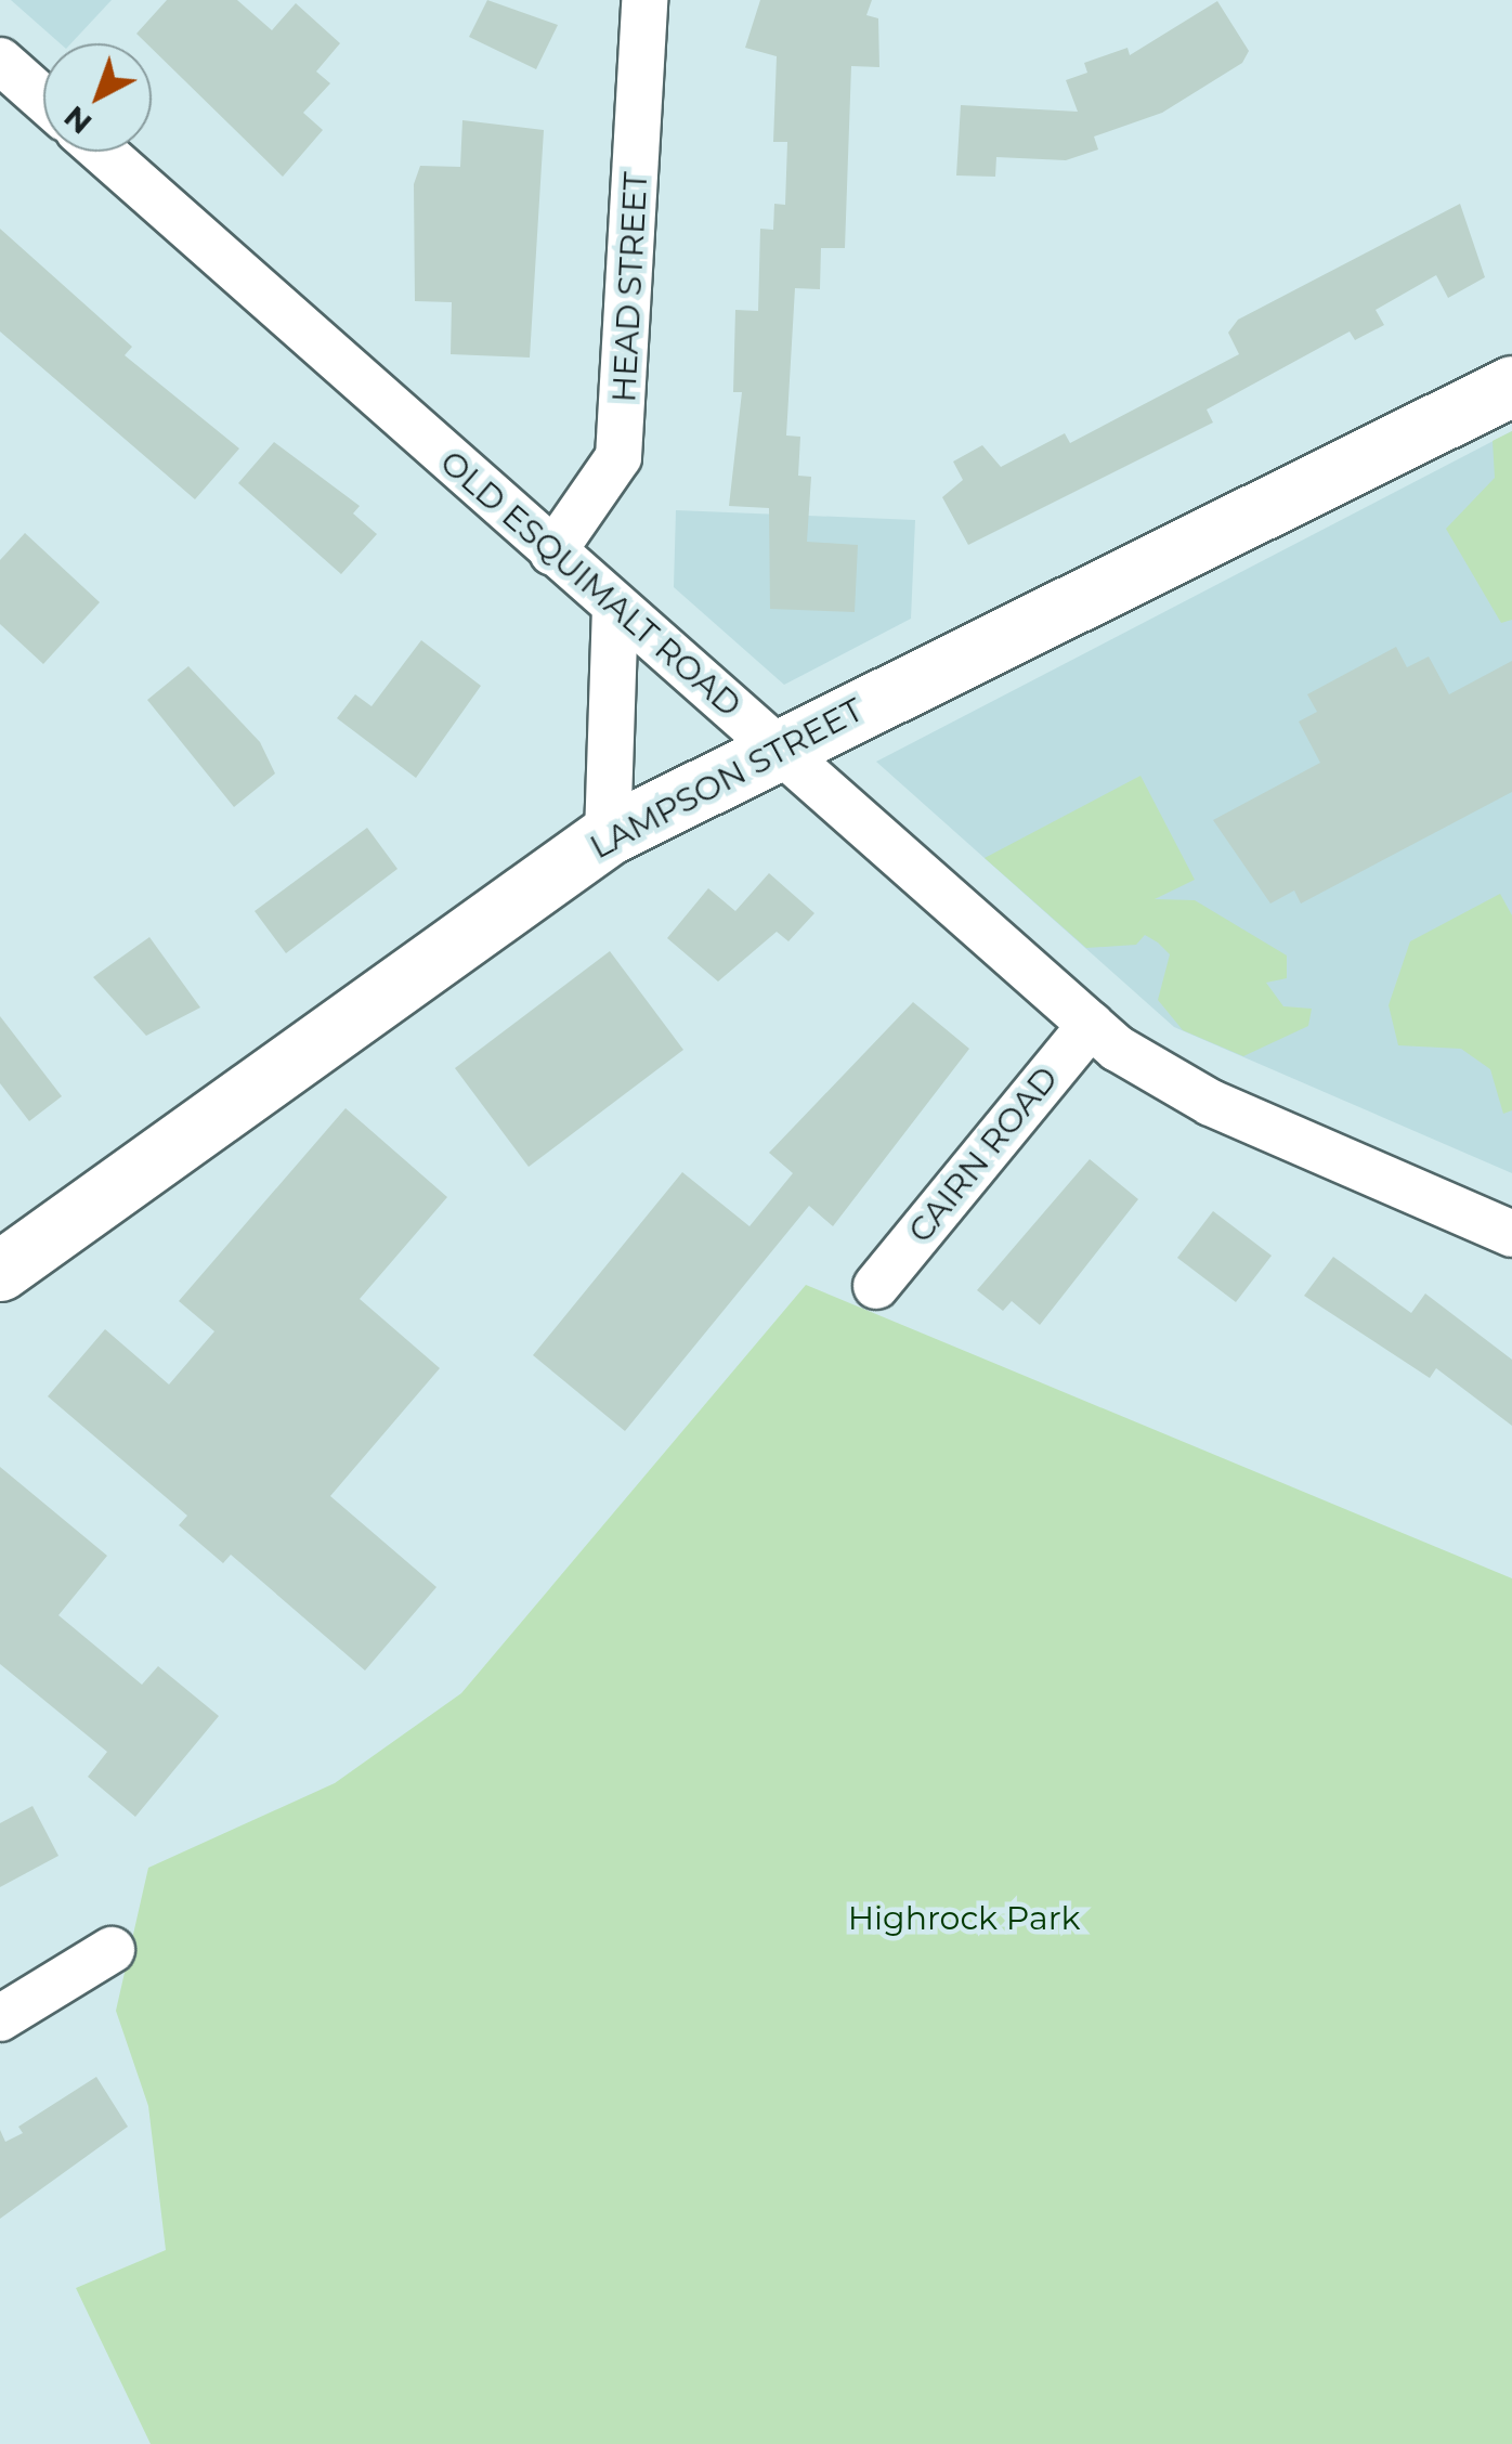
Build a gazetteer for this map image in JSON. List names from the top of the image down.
{
  "streets": {
    "main road": ["LAMPSON STREET"],
    "street": ["HEAD STREET", "OLD ESQUIMALT ROAD", "CAIRN ROAD"]
  },
  "crossings": [
    ["HEAD STREET", "OLD ESQUIMALT ROAD"],
    ["OLD ESQUIMALT ROAD", "LAMPSON STREET"],
    ["OLD ESQUIMALT ROAD", "CAIRN ROAD"]
  ],
  "parks": ["Highrock Park"],
  "north": "bottom left"
}
